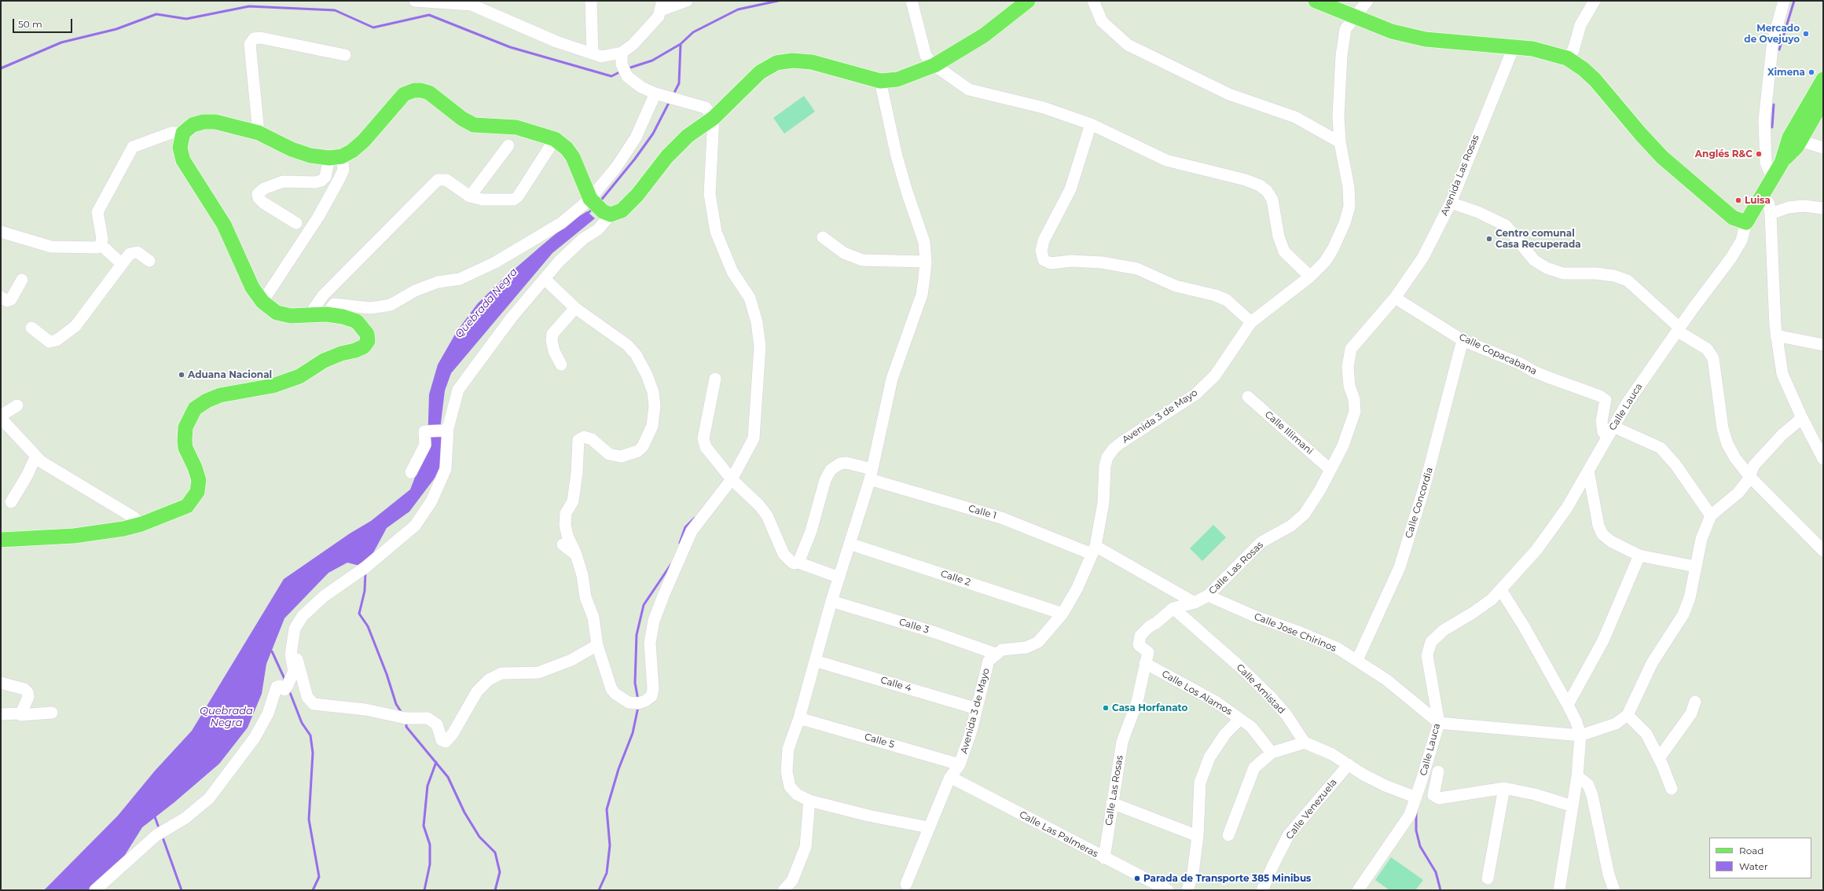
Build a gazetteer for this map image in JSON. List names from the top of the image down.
{
  "streets": {
    "street": [
      "Avenida Las Rosas",
      "Calle Copacabana",
      "Calle Lauca",
      "Avenida 3 de Mayo",
      "Calle Illimani",
      "Calle Concordia",
      "Calle 1",
      "Calle Las Rosas",
      "Calle 2",
      "Calle 3",
      "Calle Jose Chirinos",
      "Calle 4",
      "Calle Amistad",
      "Calle Los Alamos",
      "Calle 5",
      "Calle Venezuela",
      "Calle Las Palmeras"
    ]
  },
  "crossings": [
    ["Avenida Las Rosas", "Calle Copacabana"],
    ["Avenida Las Rosas", "Calle Las Rosas"],
    ["Calle Copacabana", "Calle Lauca"],
    ["Calle Copacabana", "Calle Concordia"],
    ["Calle Copacabana", "Calle Las Rosas"],
    ["Calle Lauca", "Calle Jose Chirinos"],
    ["Avenida 3 de Mayo", "Calle 1"],
    ["Avenida 3 de Mayo", "Calle 2"],
    ["Avenida 3 de Mayo", "Calle 3"],
    ["Avenida 3 de Mayo", "Calle 4"],
    ["Avenida 3 de Mayo", "Calle 5"],
    ["Avenida 3 de Mayo", "Calle Las Palmeras"],
    ["Calle Illimani", "Calle Las Rosas"],
    ["Calle Concordia", "Calle Jose Chirinos"],
    ["Calle 1", "Calle Las Rosas"],
    ["Calle Las Rosas", "Calle Jose Chirinos"],
    ["Calle Las Rosas", "Calle Amistad"],
    ["Calle Las Rosas", "Calle Los Alamos"],
    ["Calle Las Rosas", "Calle Las Palmeras"]
  ],
  "water": ["Quebrada Negra"],
  "places": [
    "Mercado de Ovejuyo",
    "Ximena",
    "Anglés R&C",
    "Luisa",
    "Centro comunal Casa Recuperada",
    "Aduana Nacional",
    "Casa Horfanato",
    "Parada de Transporte 385 Minibus"
  ],
  "legend": ["Road", "Water"],
  "scale_bar": "50 m"
}
